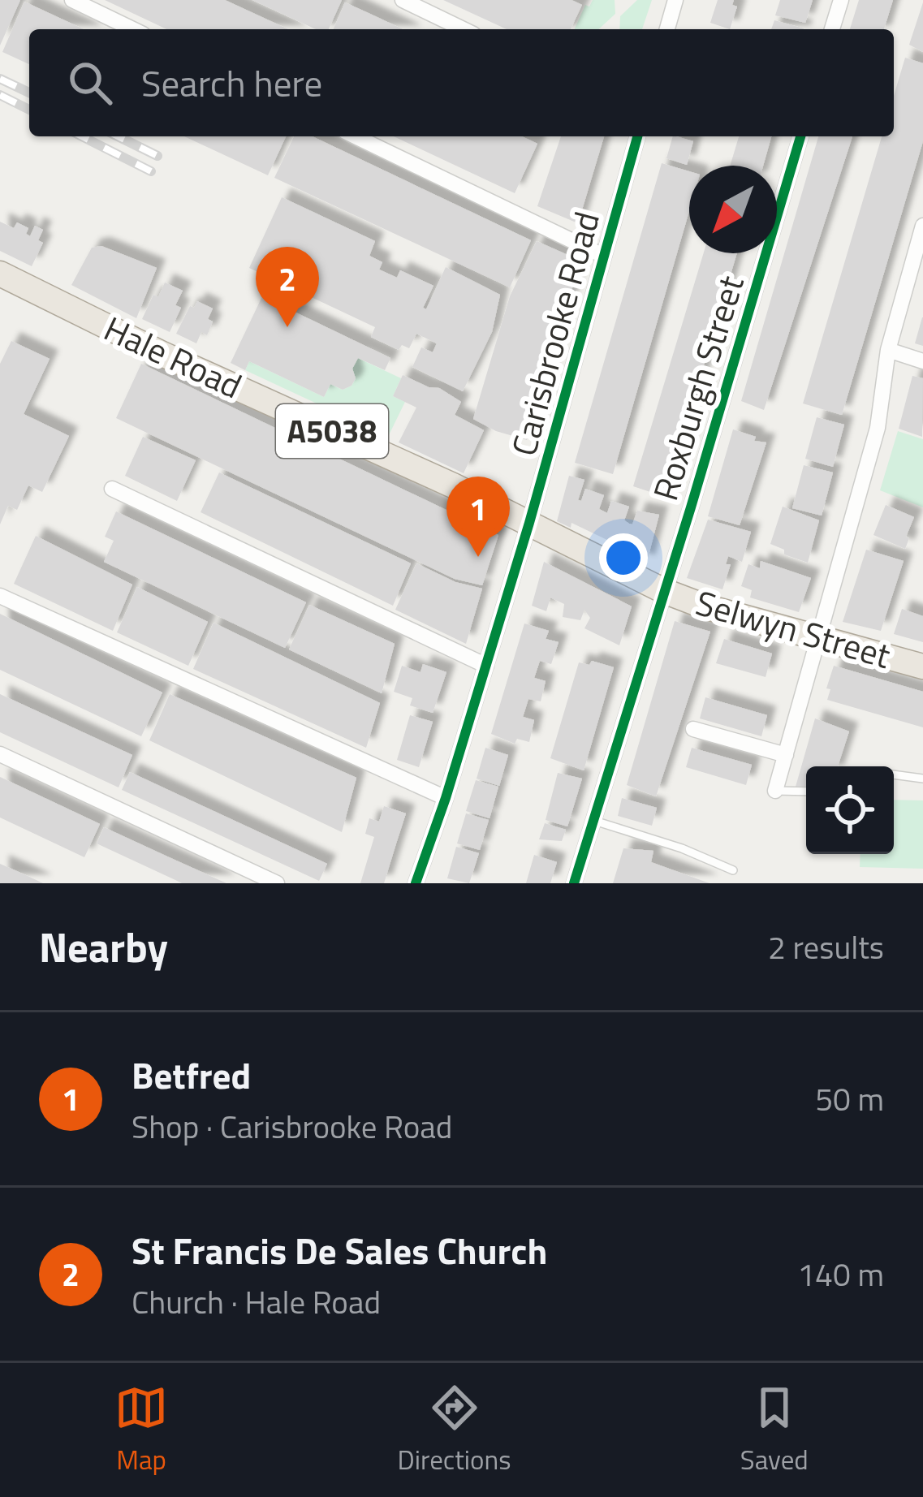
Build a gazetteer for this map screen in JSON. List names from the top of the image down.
{
  "streets": {
    "main road": ["Hale Road", "A5038", "Selwyn Street"],
    "street": ["Carisbrooke Road", "Roxburgh Street"]
  },
  "crossings": [
    ["Carisbrooke Road", "Hale Road"],
    ["Hale Road", "Roxburgh Street"],
    ["Hale Road", "Selwyn Street"],
    ["Roxburgh Street", "Selwyn Street"]
  ],
  "north": "bottom left",
  "page": {
    "search": "Search here",
    "pins": ["2", "1"],
    "heading": ["Nearby", "2 results"],
    "list": [
      {
        "mark": "1",
        "name": "Betfred",
        "note": "Shop · Carisbrooke Road",
        "value": "50 m"
      },
      {
        "mark": "2",
        "name": "St Francis De Sales Church",
        "note": "Church · Hale Road",
        "value": "140 m"
      }
    ],
    "nav": ["Map", "Directions", "Saved"]
  }
}
